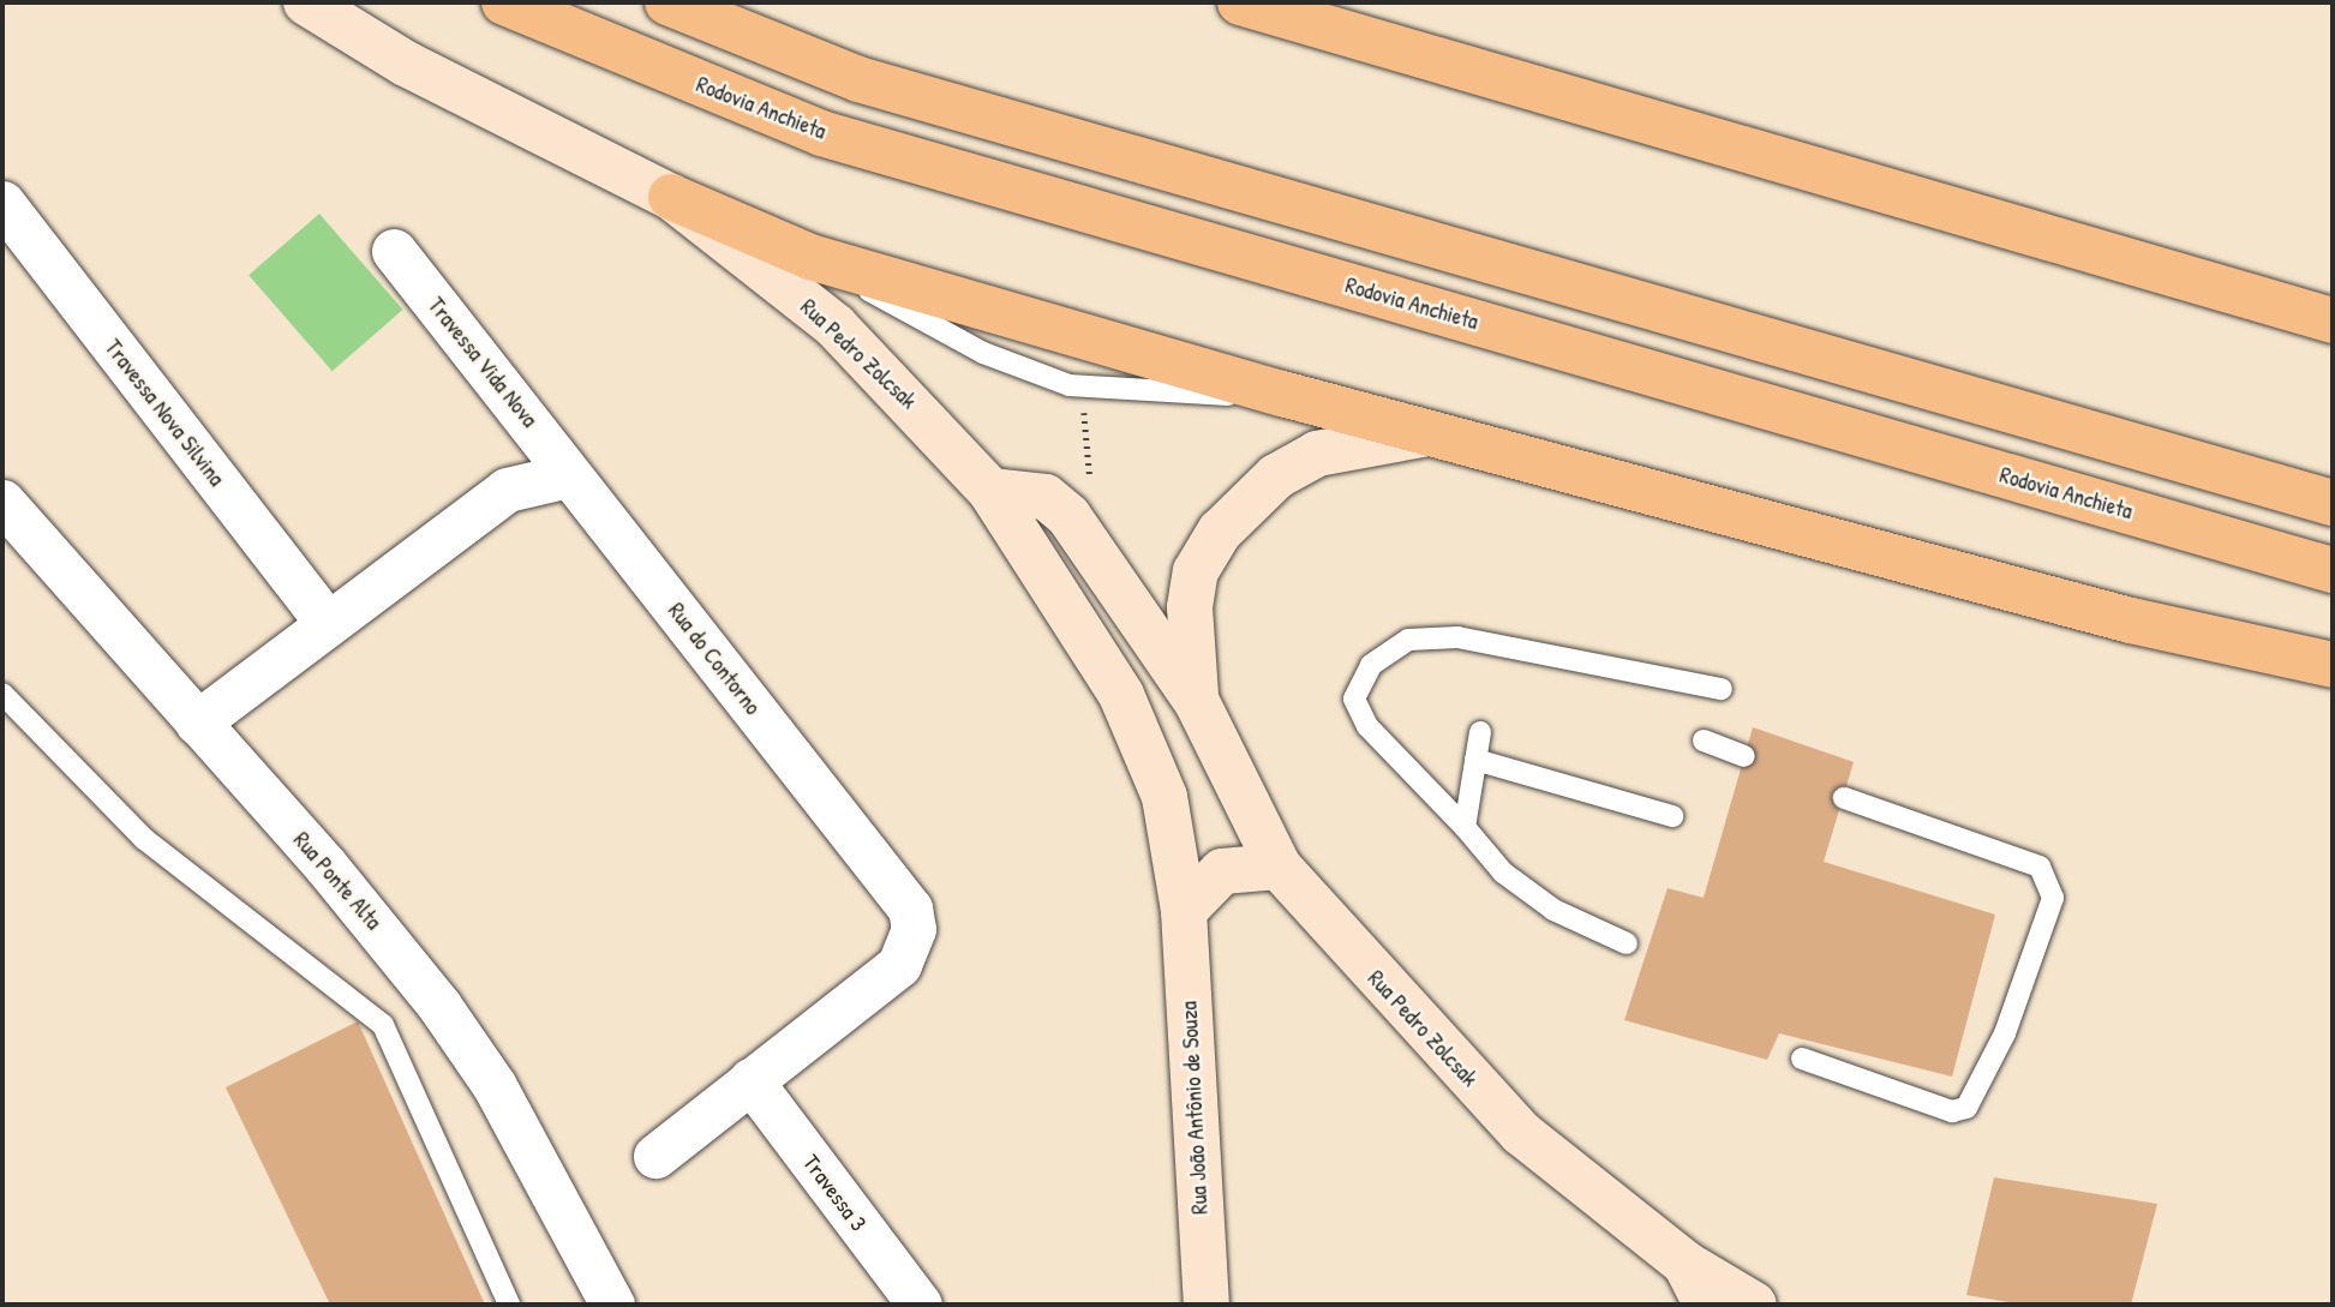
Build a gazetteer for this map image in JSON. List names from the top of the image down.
{
  "streets": {
    "highway": ["Rodovia Anchieta"],
    "main road": ["Rua Pedro Zolcsak", "Rua João Antônio de Souza"],
    "street": [
      "Travessa Vida Nova",
      "Travessa Nova Silvina",
      "Rua do Contorno",
      "Rua Ponte Alta",
      "Travessa 3"
    ]
  },
  "crossings": [
    ["Rua Pedro Zolcsak", "Rua João Antônio de Souza"],
    ["Travessa Vida Nova", "Rua do Contorno"],
    ["Rua do Contorno", "Travessa 3"]
  ]
}
